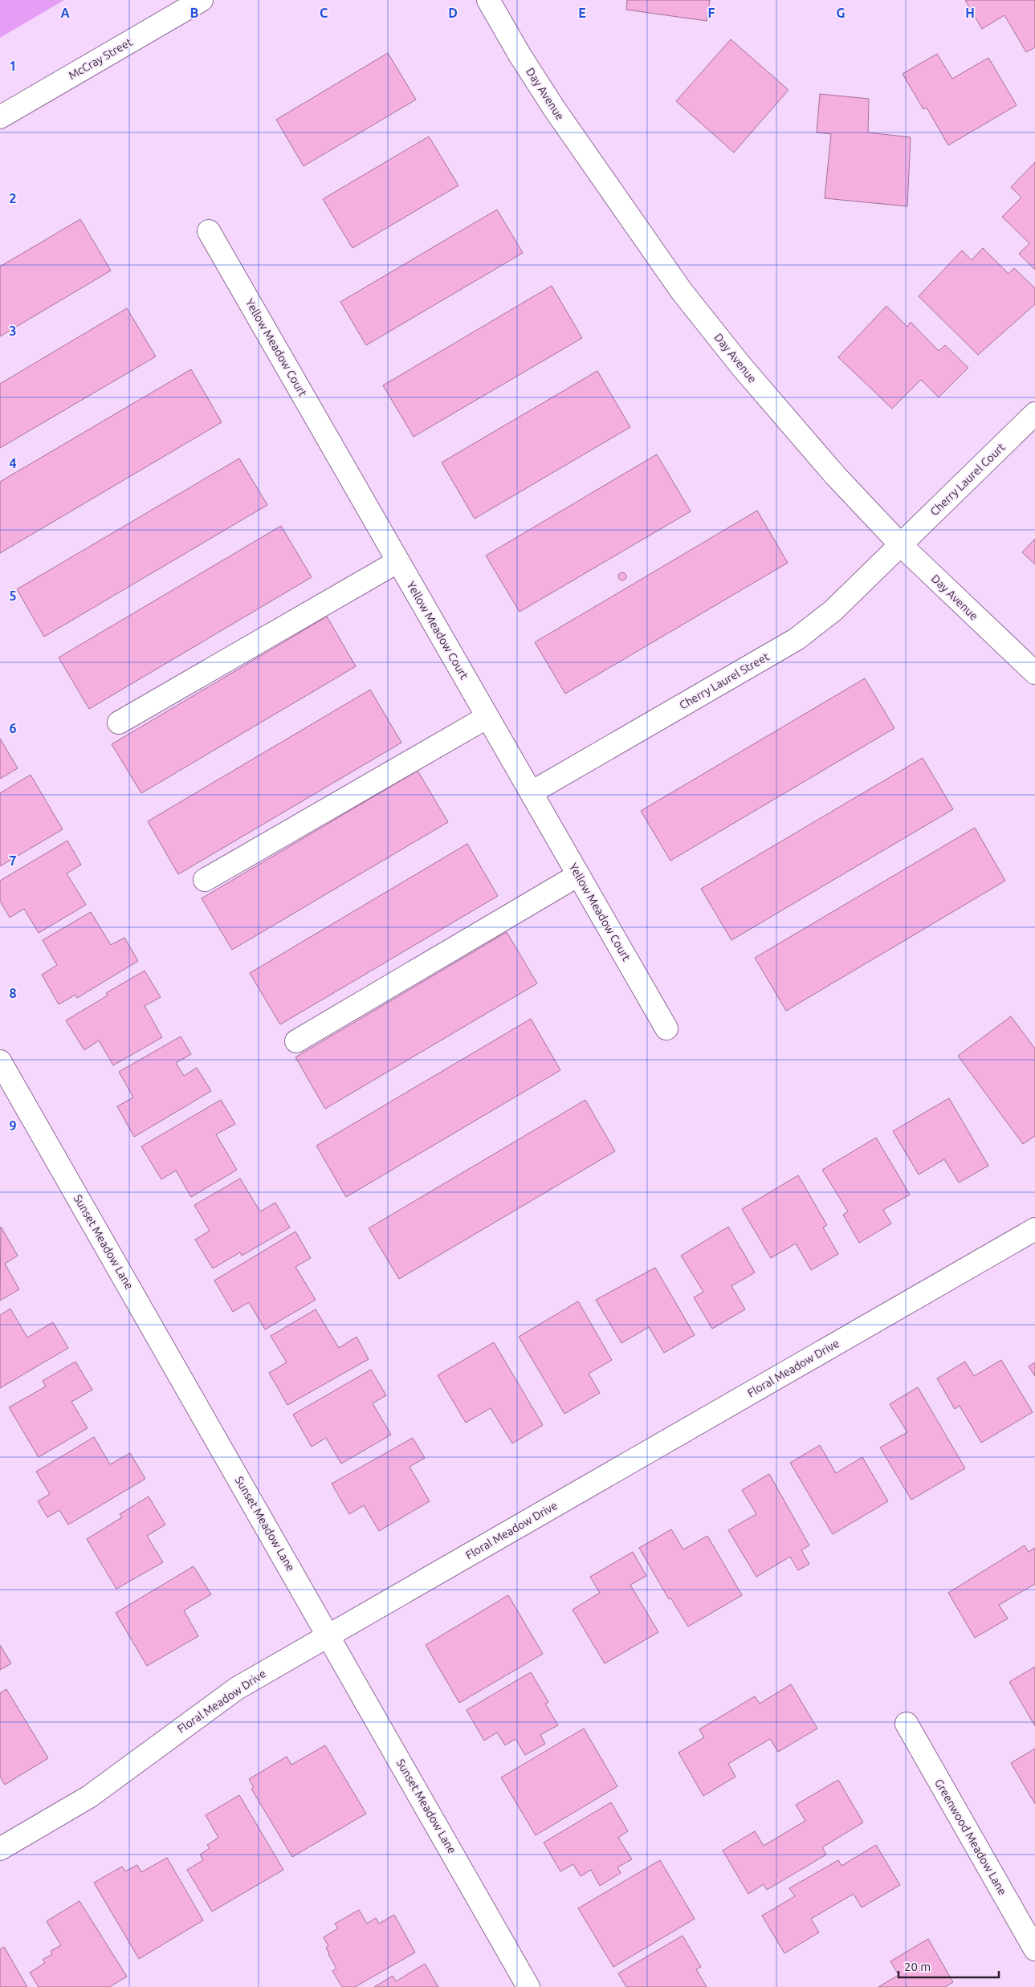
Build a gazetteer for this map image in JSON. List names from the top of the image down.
{
  "streets": {
    "street": [
      "McCray Street",
      "Day Avenue",
      "Yellow Meadow Court",
      "Cherry Laurel Court",
      "Cherry Laurel Street",
      "Sunset Meadow Lane",
      "Floral Meadow Drive",
      "Greenwood Meadow Lane"
    ]
  },
  "crossings": [
    ["Day Avenue", "Cherry Laurel Court"],
    ["Day Avenue", "Cherry Laurel Street"],
    ["Yellow Meadow Court", "Cherry Laurel Street"],
    ["Cherry Laurel Court", "Cherry Laurel Street"],
    ["Sunset Meadow Lane", "Floral Meadow Drive"]
  ],
  "scale_bar": "20 m",
  "grid": {
    "columns": [
      "A",
      "B",
      "C",
      "D",
      "E",
      "F",
      "G",
      "H"
    ],
    "rows": [
      "1",
      "2",
      "3",
      "4",
      "5",
      "6",
      "7",
      "8",
      "9"
    ]
  }
}
